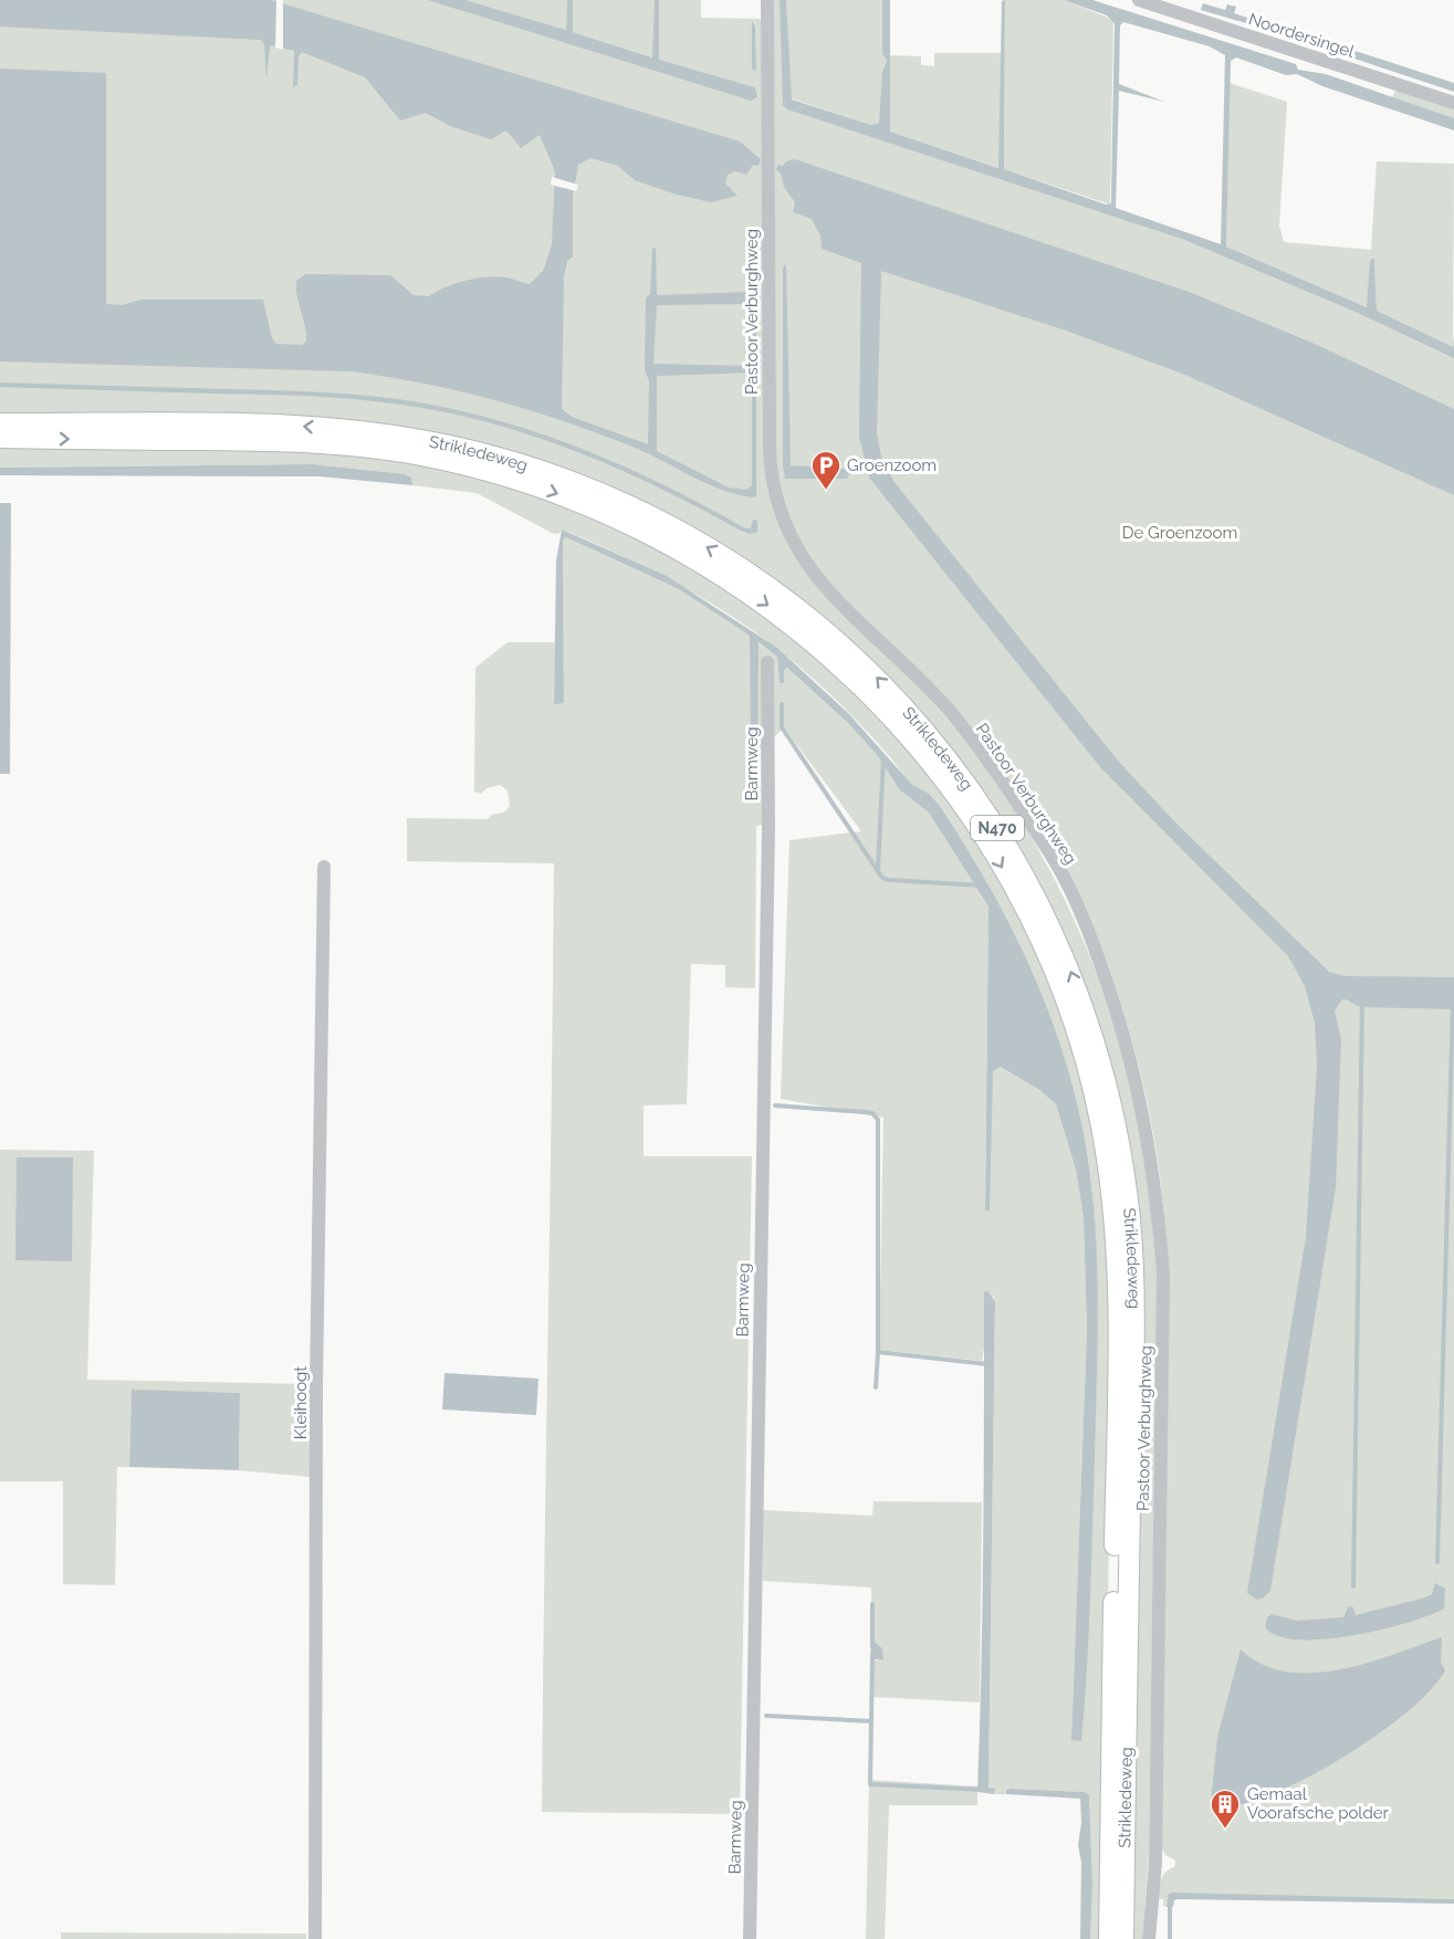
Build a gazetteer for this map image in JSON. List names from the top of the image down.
{
  "streets": {
    "main road": ["Strikledeweg", "N470"],
    "street": [
      "Noordersingel",
      "Pastoor Verburghweg",
      "Barmweg",
      "Kleihoogt"
    ]
  },
  "parks": ["De Groenzoom"],
  "places": {
    "parking": ["Groenzoom"],
    "building": ["Gemaal Voorafsche polder"]
  }
}
